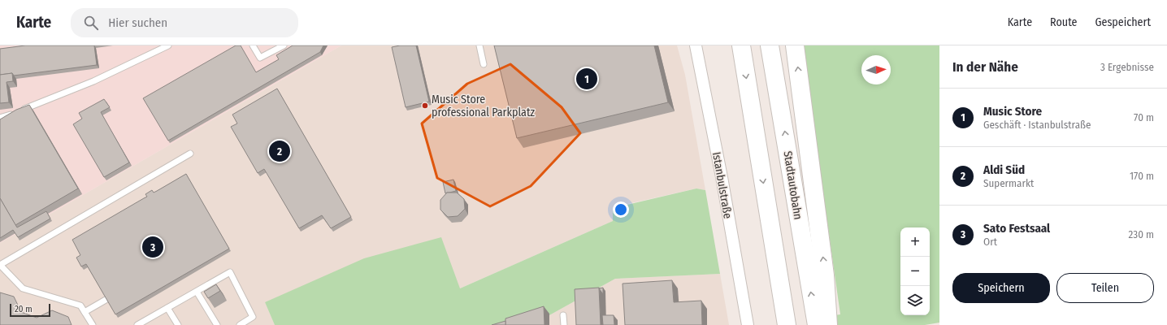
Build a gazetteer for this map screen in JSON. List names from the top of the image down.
{
  "streets": {
    "highway": ["Stadtautobahn"],
    "street": ["Istanbulstraße"]
  },
  "places": ["Music Store professional Parkplatz"],
  "scale_bar": "20 m",
  "north": "right",
  "page": {
    "header": "Karte",
    "search": "Hier suchen",
    "nav": ["Karte", "Route", "Gespeichert"],
    "heading": ["In der Nähe", "3 Ergebnisse"],
    "pins": ["1", "2", "3"],
    "list": [
      {
        "mark": "1",
        "name": "Music Store",
        "note": "Geschäft · Istanbulstraße",
        "value": "70 m"
      },
      {
        "mark": "2",
        "name": "Aldi Süd",
        "note": "Supermarkt",
        "value": "170 m"
      },
      {
        "mark": "3",
        "name": "Sato Festsaal",
        "note": "Ort",
        "value": "230 m"
      }
    ],
    "map_buttons": ["+", "−"],
    "buttons": ["Speichern", "Teilen"],
    "scale": "20 m"
  }
}
